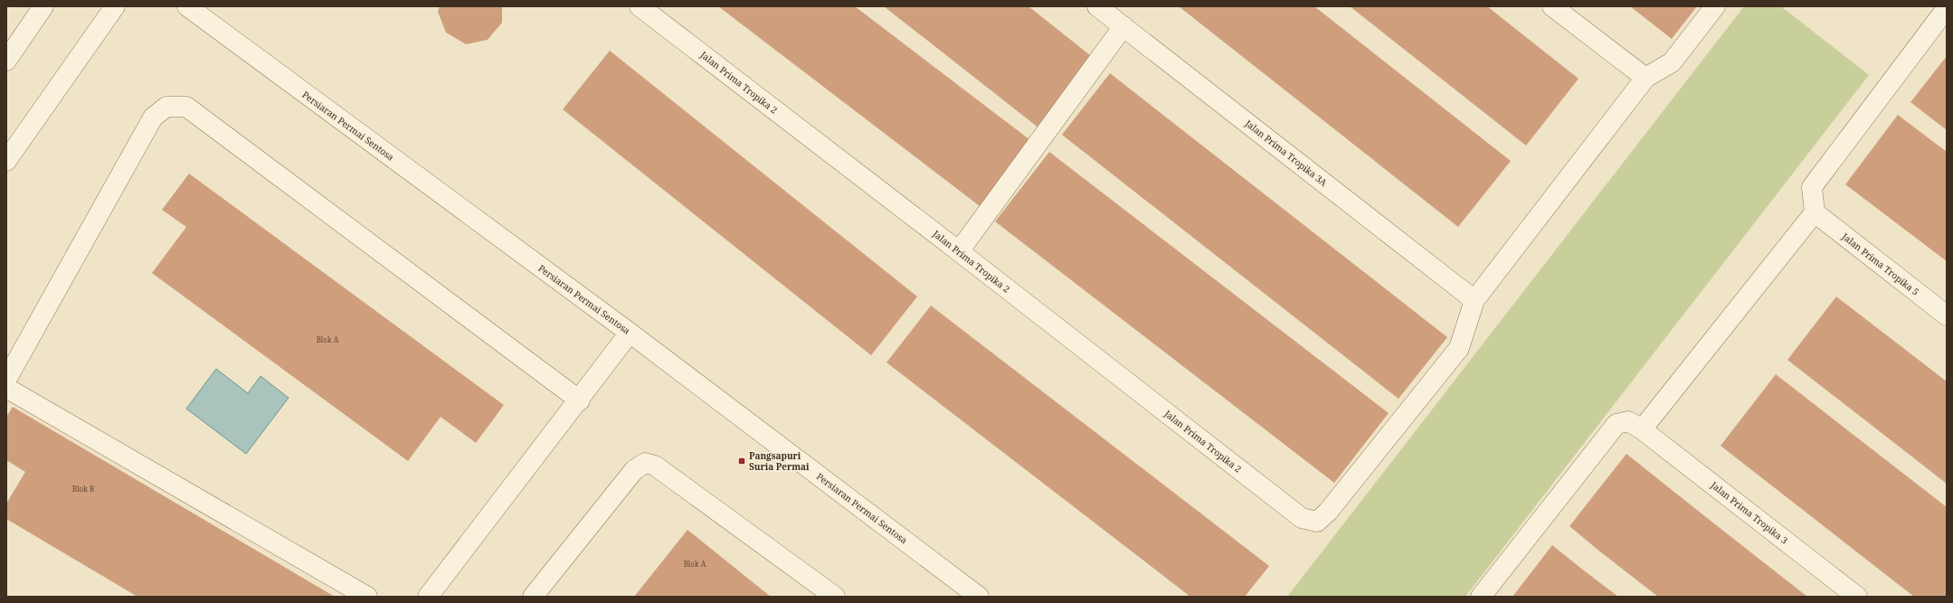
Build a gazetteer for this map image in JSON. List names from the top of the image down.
{
  "streets": {
    "street": [
      "Jalan Prima Tropika 2",
      "Persiaran Permai Sentosa",
      "Jalan Prima Tropika 3A",
      "Jalan Prima Tropika 5",
      "Jalan Prima Tropika 3"
    ]
  },
  "crossings": [
    ["Jalan Prima Tropika 2", "Jalan Prima Tropika 3A"]
  ],
  "places": {
    "transit": ["Pangsapuri Suria Permai"]
  },
  "house_numbers": ["Blok A", "Blok B", "Blok A"]
}
